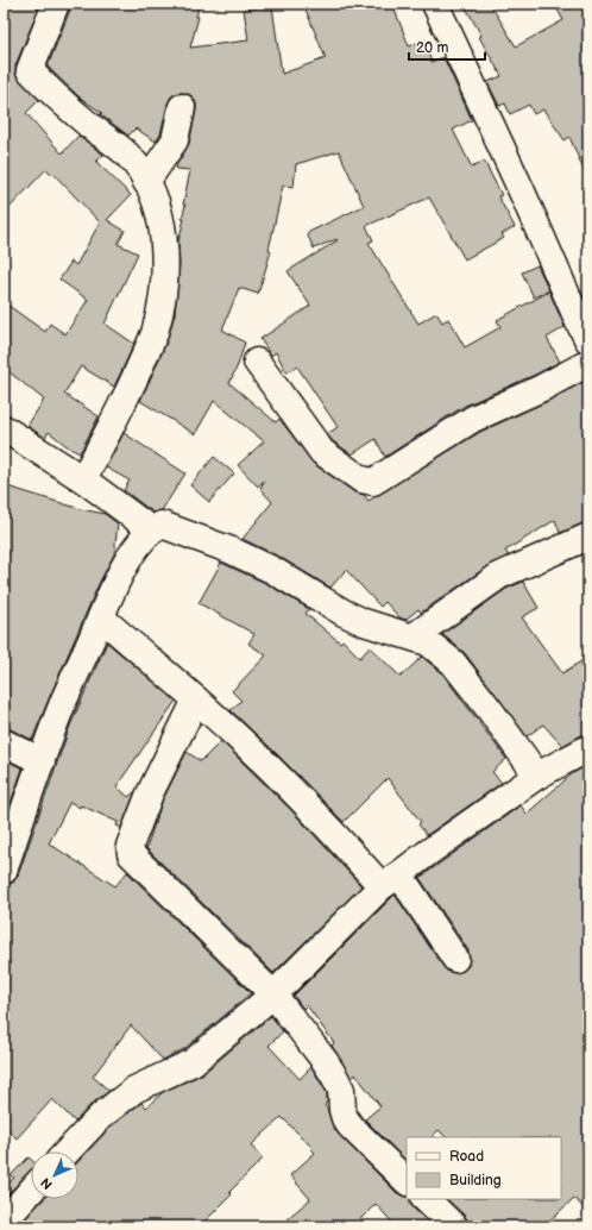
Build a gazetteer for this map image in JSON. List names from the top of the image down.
{
  "legend": ["Road", "Building"],
  "scale_bar": "20 m",
  "north": "bottom left"
}
